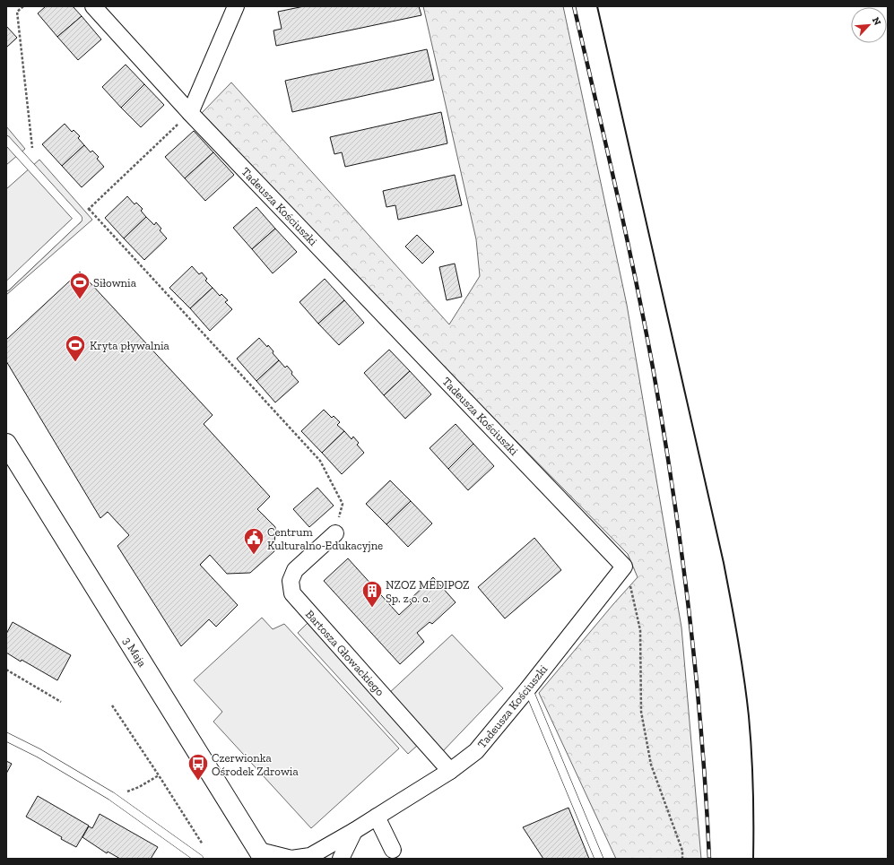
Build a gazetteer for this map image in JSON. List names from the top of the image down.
{
  "streets": {
    "main road": ["3 Maja"],
    "street": ["Tadeusza Kościuszki", "Bartosza Głowackiego"]
  },
  "crossings": [
    ["Tadeusza Kościuszki", "3 Maja"],
    ["Tadeusza Kościuszki", "Bartosza Głowackiego"]
  ],
  "places": {
    "sports": ["Siłownia", "Kryta pływalnia"],
    "public building": ["Centrum Kulturalno-Edukacyjne"],
    "building": ["NZOZ MEDIPOZ Sp. z o. o."],
    "bus stop": ["Czerwionka Ośrodek Zdrowia"]
  },
  "north": "top right"
}
